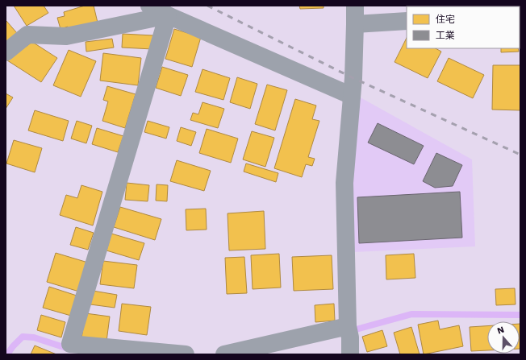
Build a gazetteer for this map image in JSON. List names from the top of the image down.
{
  "legend": ["住宅", "工業"],
  "north": "top"
}
